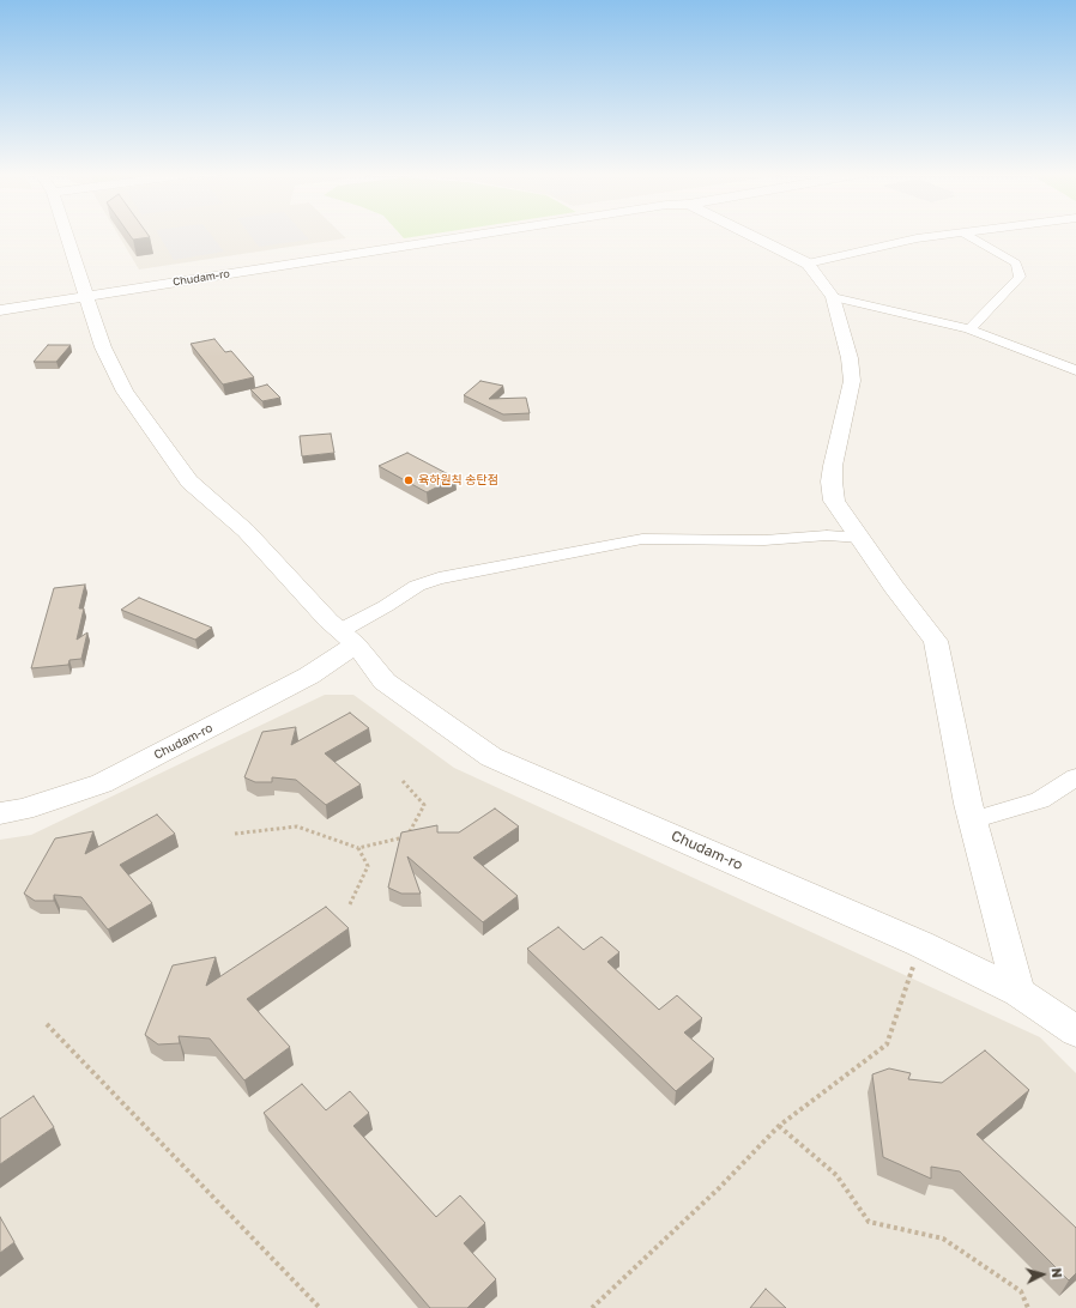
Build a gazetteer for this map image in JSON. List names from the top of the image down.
{
  "streets": {
    "street": ["Chudam-ro"]
  },
  "places": ["육하원칙 송탄점"],
  "north": "right"
}
